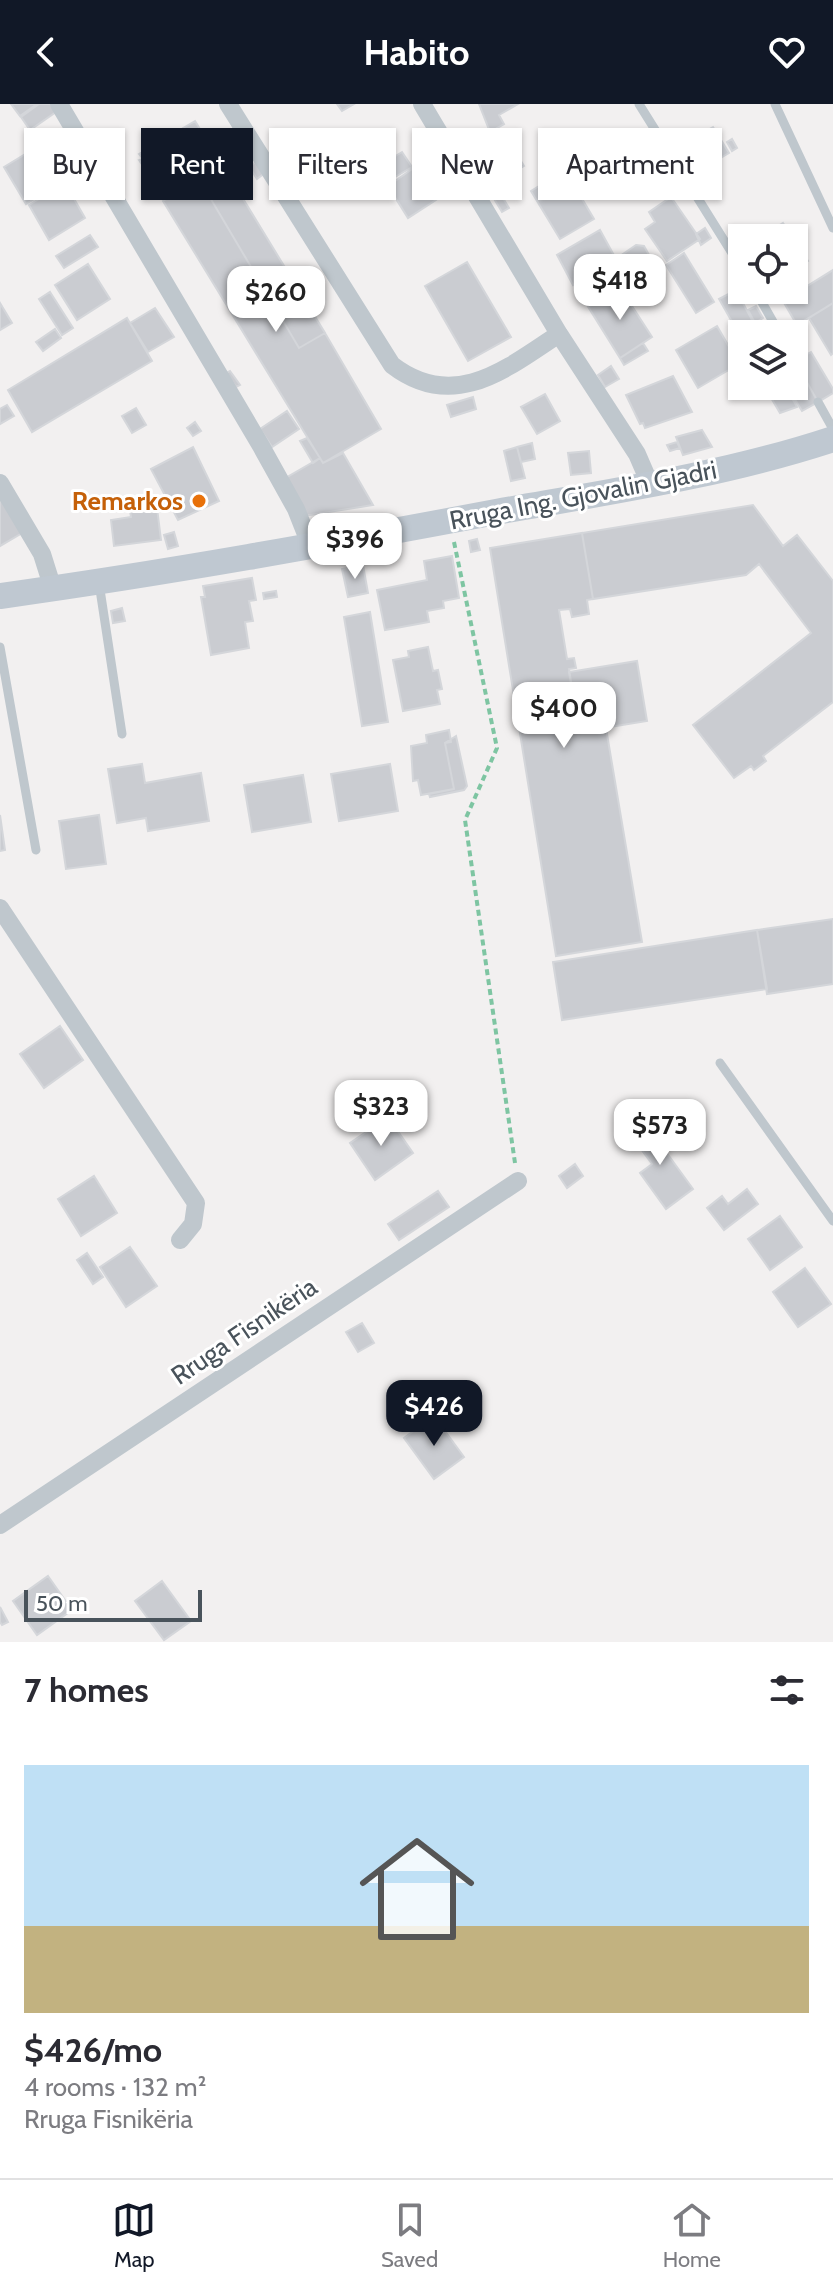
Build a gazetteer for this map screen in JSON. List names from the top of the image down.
{
  "streets": {
    "main road": ["Rruga Ing. Gjovalin Gjadri"],
    "street": ["Rruga Fisnikëria"]
  },
  "places": ["Remarkos"],
  "scale_bar": "50 m",
  "page": {
    "header": "Habito",
    "chip": [
      "Buy",
      "Rent",
      "Filters",
      "New",
      "Apartment"
    ],
    "price": [
      "$418",
      "$260",
      "$396",
      "$400",
      "$323",
      "$573",
      "$426"
    ],
    "scale": "50 m",
    "heading": "7 homes",
    "list": [
      {
        "name": "$426/mo",
        "note": "4 rooms · 132 m² · Rruga Fisnikëria"
      }
    ],
    "tabs": ["Map", "Saved", "Home"]
  }
}
